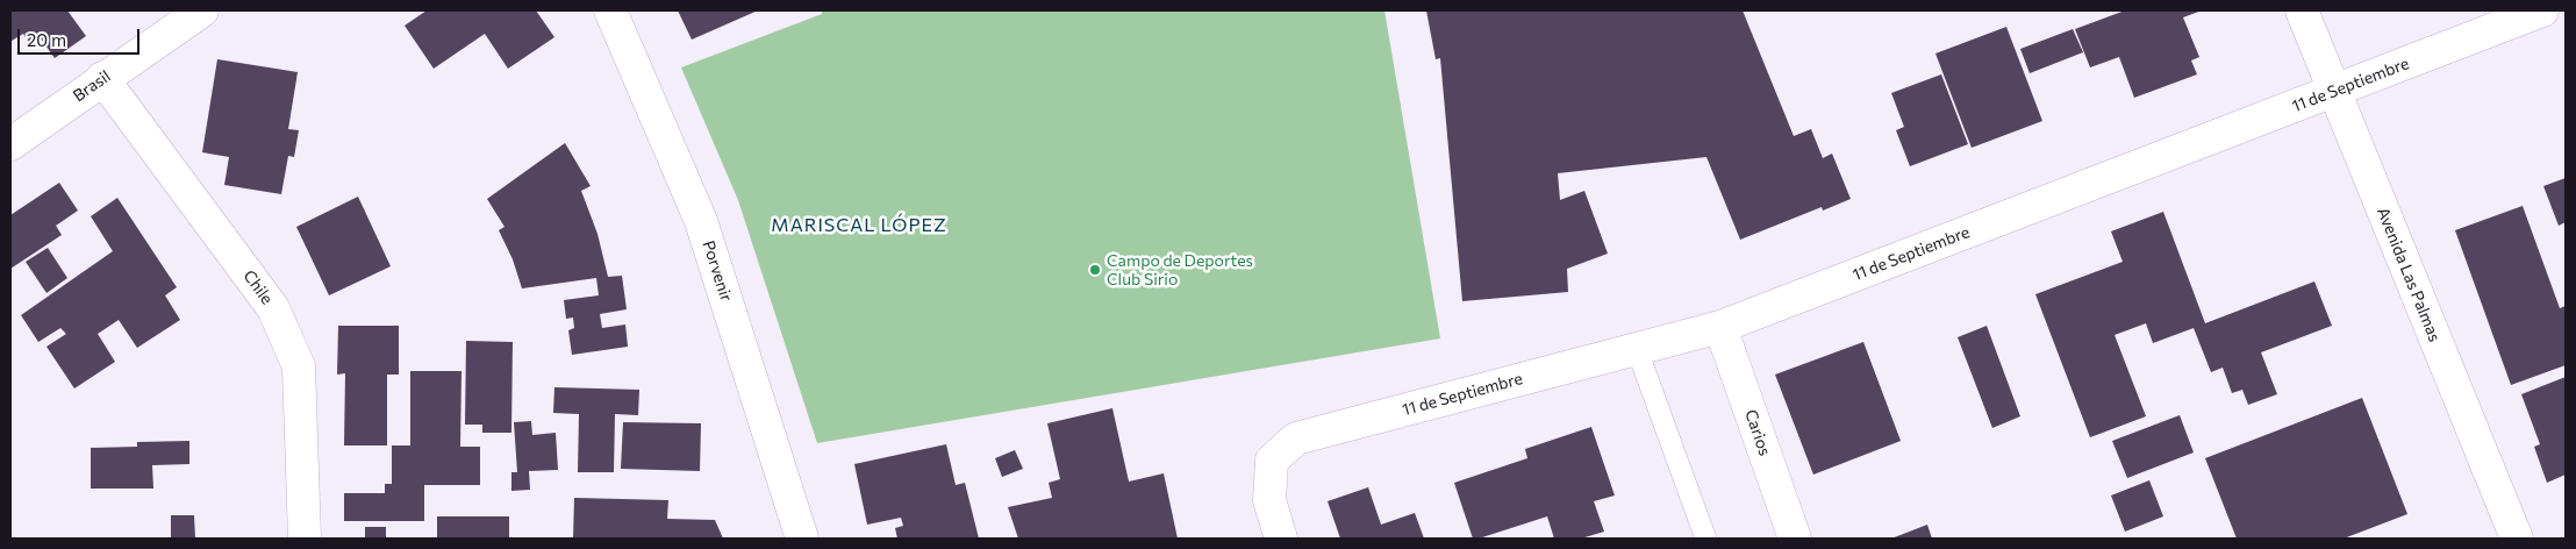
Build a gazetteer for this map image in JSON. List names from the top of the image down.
{
  "streets": {
    "street": [
      "11 de Septiembre",
      "Brasil",
      "Porvenir",
      "Avenida Las Palmas",
      "Chile",
      "Carios"
    ]
  },
  "crossings": [
    ["11 de Septiembre", "Avenida Las Palmas"],
    ["11 de Septiembre", "Carios"],
    ["Brasil", "Chile"]
  ],
  "districts": ["MARISCAL LÓPEZ"],
  "places": ["Campo de Deportes Club Sirio"],
  "scale_bar": "20 m"
}
